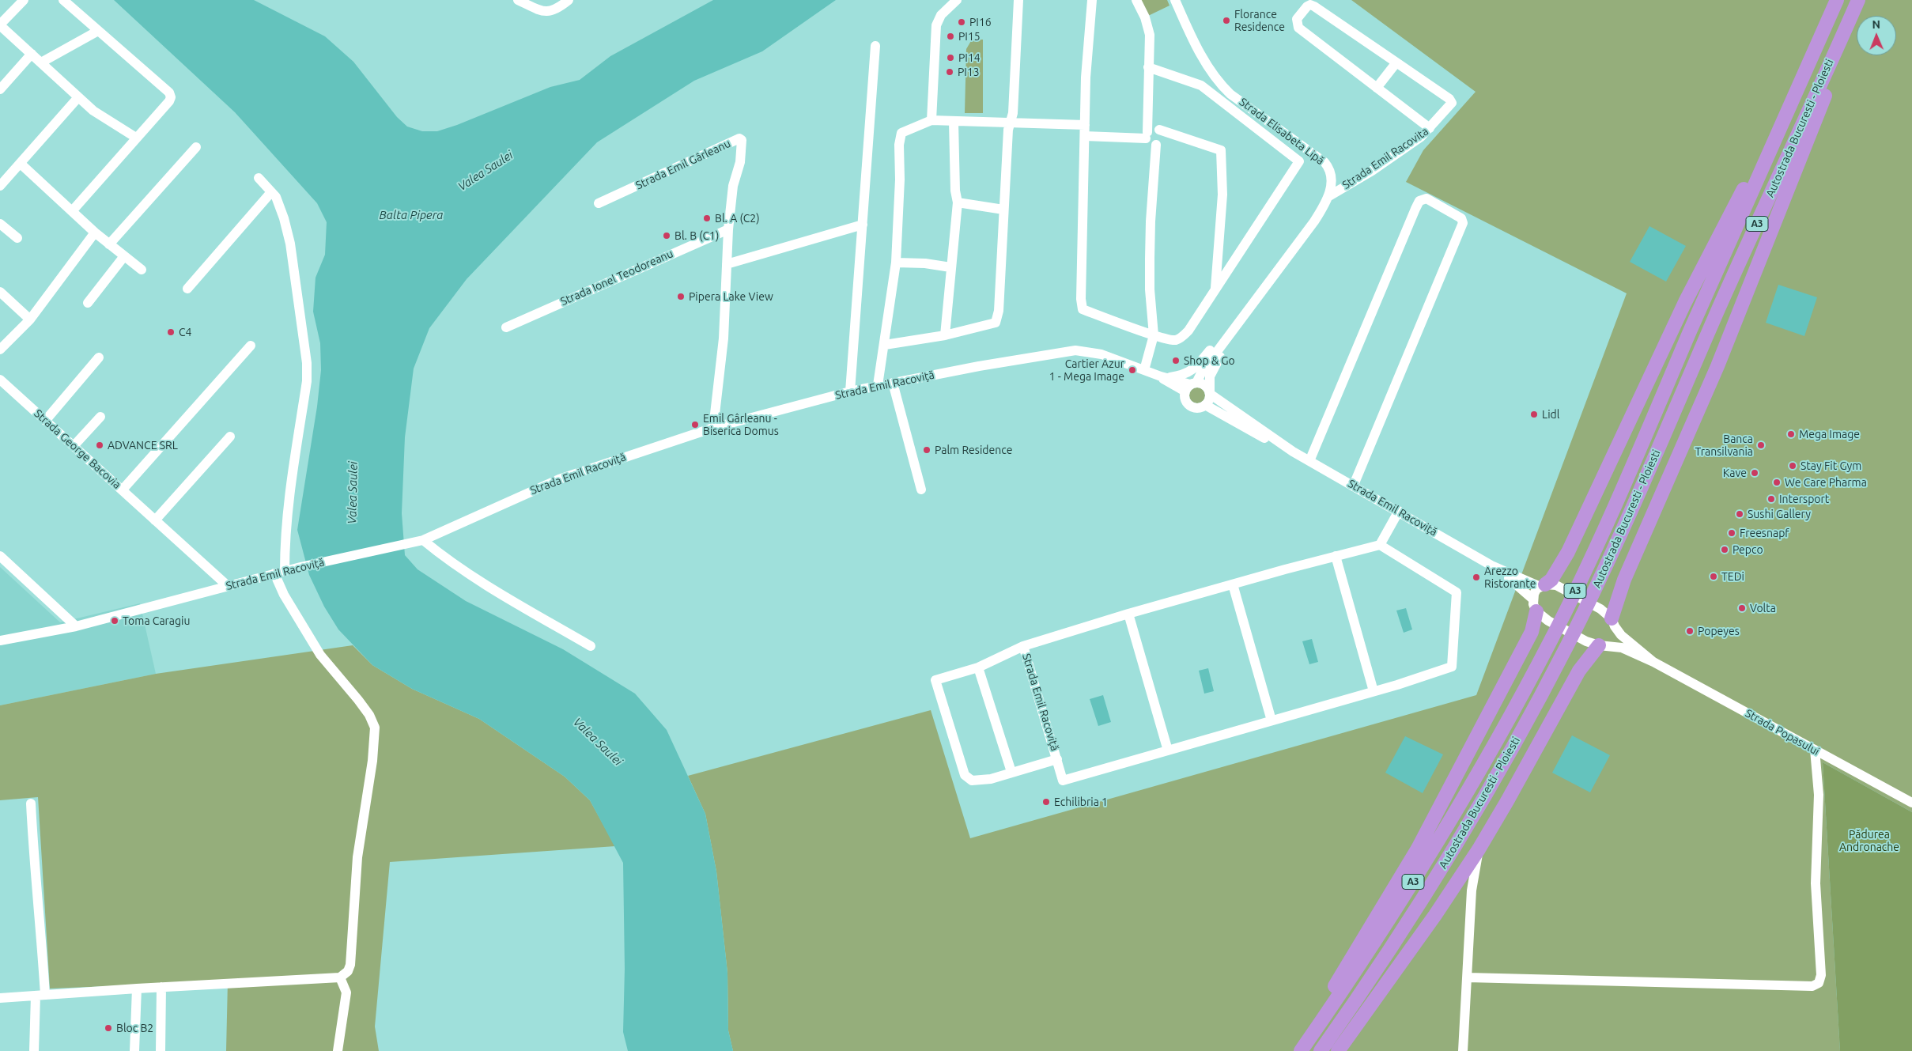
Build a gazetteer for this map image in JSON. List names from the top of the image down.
{
  "streets": {
    "highway": ["Autostrada Bucuresti - Ploiesti", "A3"],
    "street": [
      "Strada Elisabeta Lipă",
      "Strada Emil Racovita",
      "Strada Emil Gârleanu",
      "Strada Ionel Teodoreanu",
      "Strada Emil Racoviță",
      "Strada George Bacovia",
      "Strada Popasului"
    ]
  },
  "crossings": [
    ["Strada Elisabeta Lipă", "Strada Emil Racovita"],
    ["Strada Elisabeta Lipă", "Strada Emil Racoviță"],
    ["Strada Emil Gârleanu", "Strada Ionel Teodoreanu"],
    ["Strada Emil Gârleanu", "Strada Emil Racoviță"],
    ["Strada Emil Racoviță", "Strada George Bacovia"],
    ["Strada Emil Racoviță", "Strada Popasului"]
  ],
  "water": ["Valea Saulei", "Balta Pipera"],
  "parks": ["Pădurea Andronache"],
  "places": [
    "Florance Residence",
    "PI16",
    "PI15",
    "PI14",
    "PI13",
    "Bl. A (C2)",
    "Bl. B (C1)",
    "Pipera Lake View",
    "C4",
    "Shop & Go",
    "Cartier Azur 1 - Mega Image",
    "Lidl",
    "Emil Gârleanu - Biserica Domus",
    "Mega Image",
    "ADVANCE SRL",
    "Banca Transilvania",
    "Palm Residence",
    "Stay Fit Gym",
    "Kave",
    "We Care Pharma",
    "Intersport",
    "Sushi Gallery",
    "Freesnapf",
    "Pepco",
    "TEDi",
    "Arezzo Ristorante",
    "Volta",
    "Toma Caragiu",
    "Popeyes",
    "Echilibria 1",
    "Bloc B2"
  ],
  "north": "top"
}
